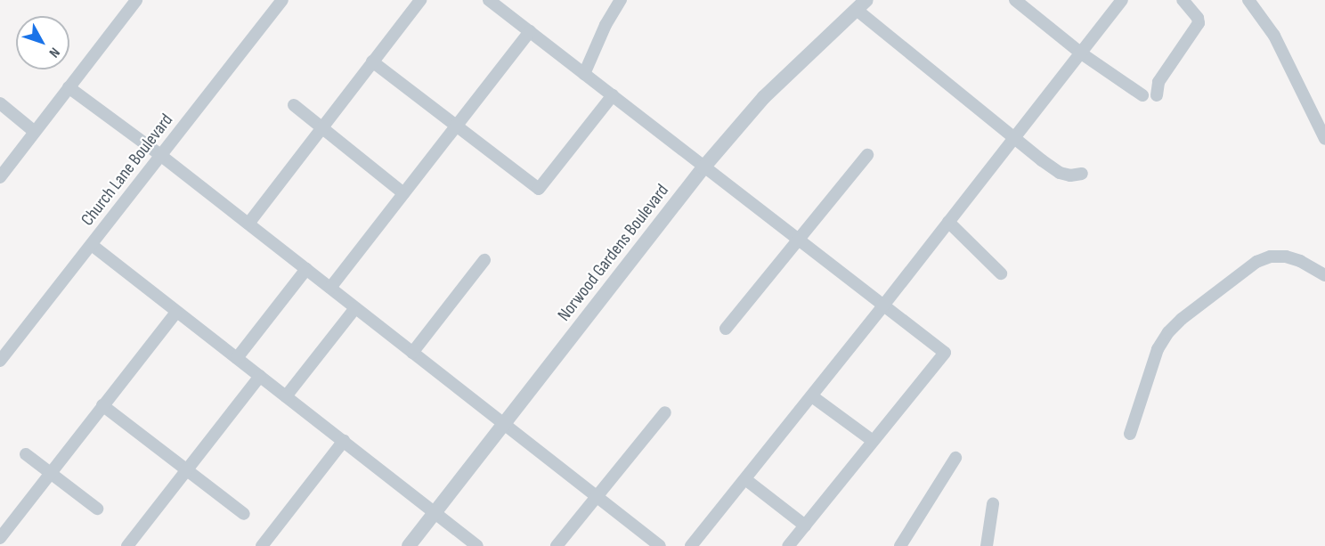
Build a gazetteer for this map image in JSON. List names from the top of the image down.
{
  "streets": {
    "street": ["Church Lane Boulevard", "Norwood Gardens Boulevard"]
  },
  "north": "bottom right"
}
